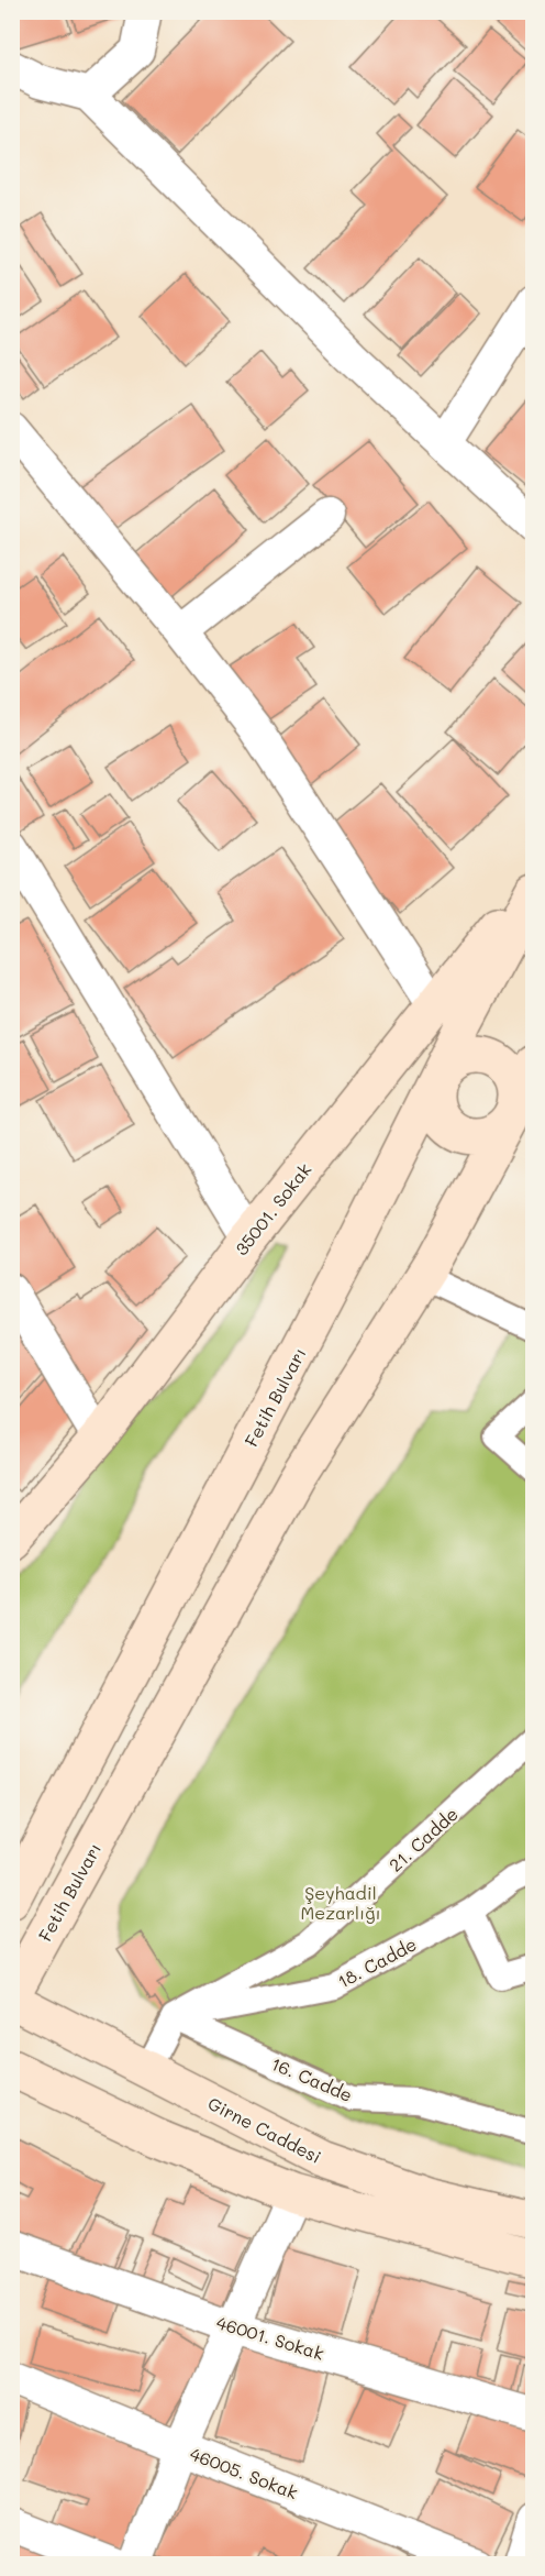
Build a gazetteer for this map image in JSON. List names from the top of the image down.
{
  "streets": {
    "main road": ["35001. Sokak", "Fetih Bulvarı", "Girne Caddesi"],
    "street": [
      "21. Cadde",
      "18. Cadde",
      "16. Cadde",
      "46001. Sokak",
      "46005. Sokak"
    ]
  },
  "crossings": [
    ["Fetih Bulvarı", "Girne Caddesi"],
    ["21. Cadde", "18. Cadde"],
    ["21. Cadde", "16. Cadde"],
    ["18. Cadde", "16. Cadde"]
  ],
  "parks": ["Şeyhadil Mezarlığı"]
}
